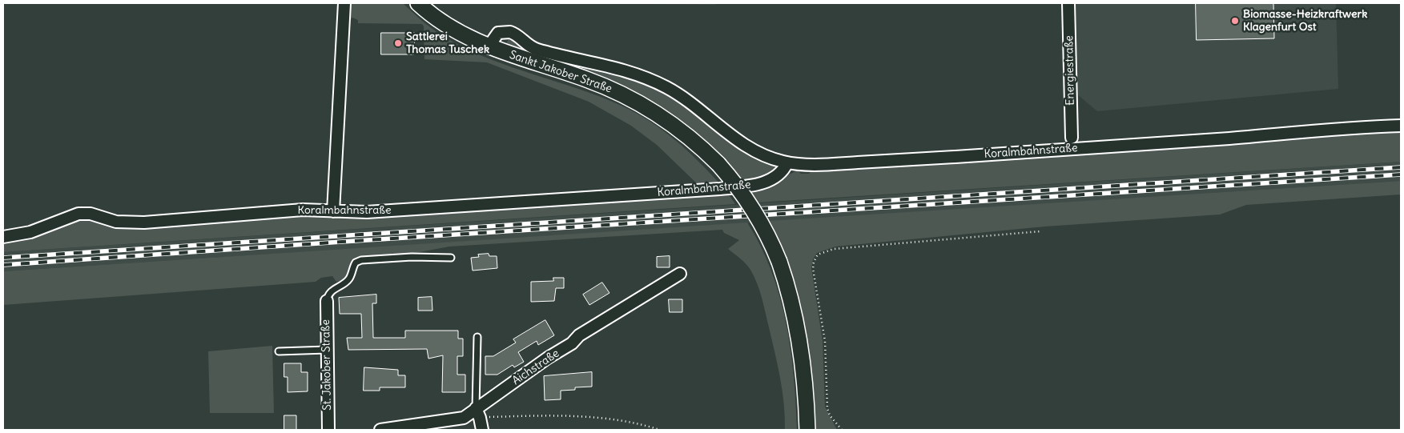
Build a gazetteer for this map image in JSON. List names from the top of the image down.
{
  "streets": {
    "main road": ["Sankt Jakober Straße"],
    "street": [
      "Energiestraße",
      "Koralmbahnstraße",
      "St. Jakober Straße",
      "Aichstraße"
    ]
  },
  "places": ["Biomasse-Heizkraftwerk Klagenfurt Ost", "Sattlerei Thomas Tuschek"]
}
